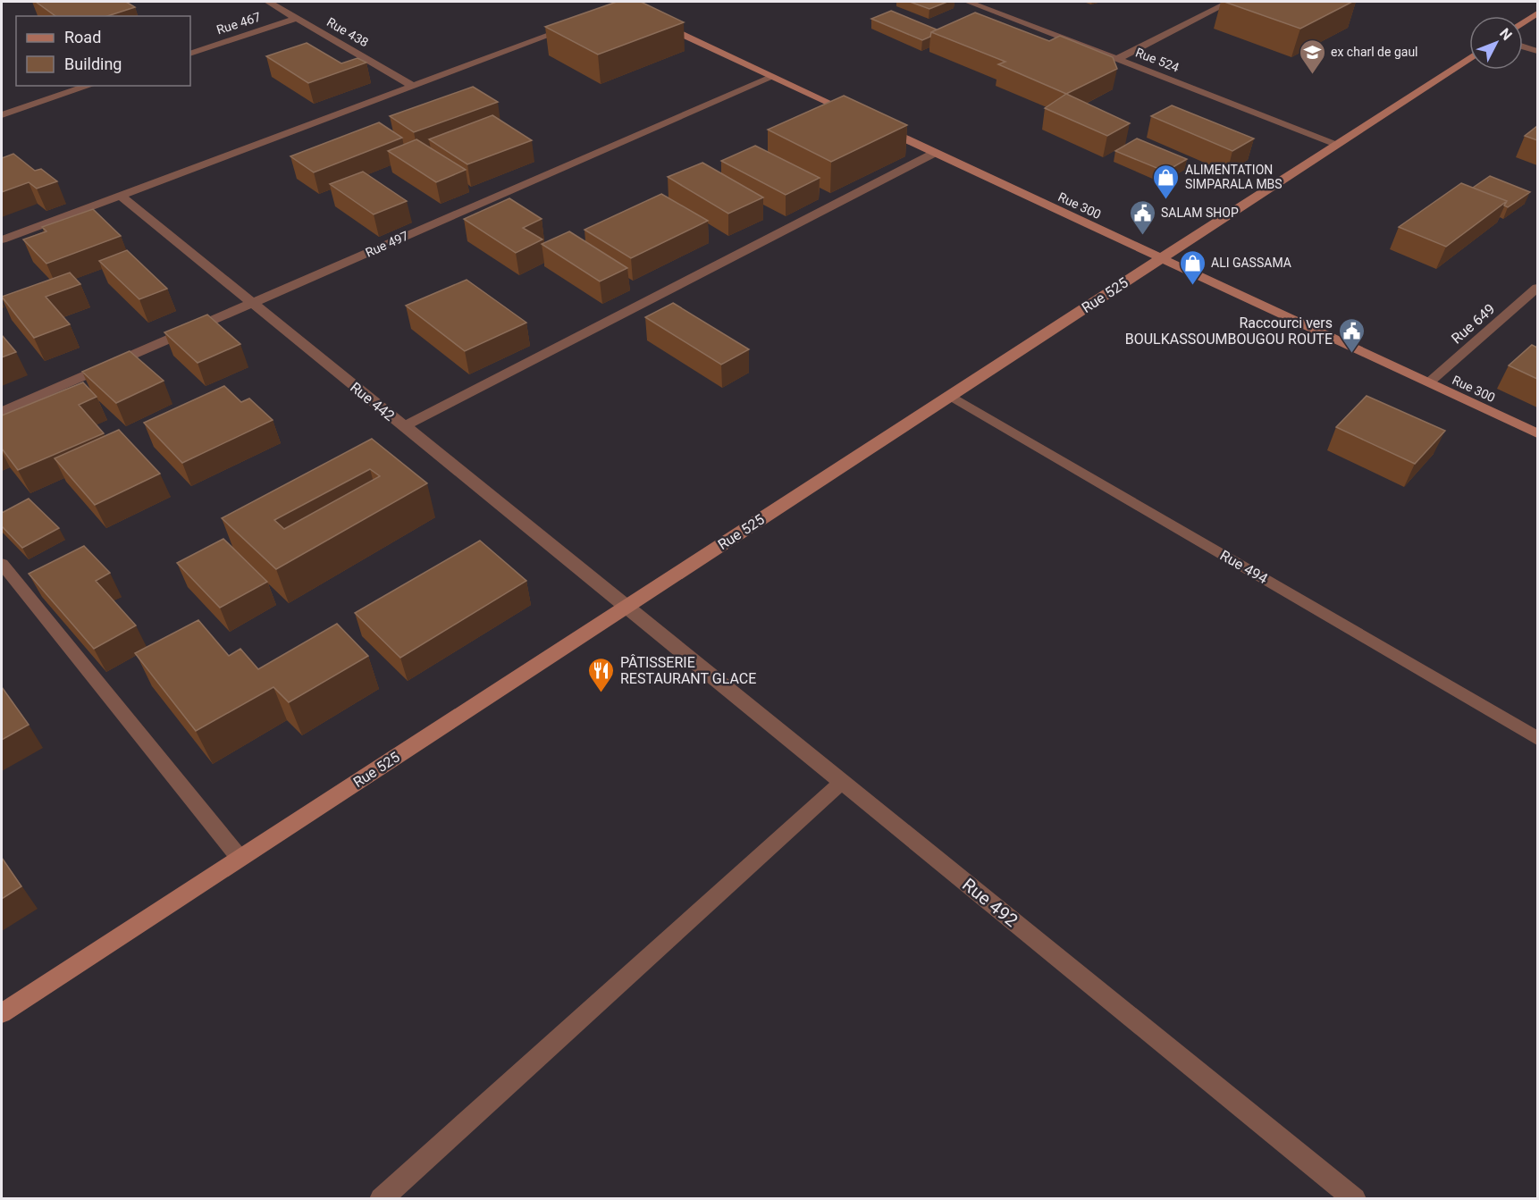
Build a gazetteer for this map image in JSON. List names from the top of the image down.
{
  "streets": {
    "street": [
      "Rue 467",
      "Rue 438",
      "Rue 524",
      "Rue 300",
      "Rue 497",
      "Rue 525",
      "Rue 649",
      "Rue 442",
      "Rue 494",
      "Rue 492"
    ]
  },
  "crossings": [
    ["Rue 467", "Rue 438"],
    ["Rue 524", "Rue 525"],
    ["Rue 300", "Rue 525"],
    ["Rue 300", "Rue 649"],
    ["Rue 497", "Rue 442"],
    ["Rue 525", "Rue 442"],
    ["Rue 525", "Rue 494"],
    ["Rue 525", "Rue 492"],
    ["Rue 442", "Rue 492"]
  ],
  "places": {
    "school or university": ["ex charl de gaul"],
    "shop": ["ALIMENTATION SIMPARALA MBS", "ALI GASSAMA"],
    "public building": ["SALAM SHOP", "Raccourci vers BOULKASSOUMBOUGOU ROUTE"],
    "restaurant": ["PÂTISSERIE RESTAURANT GLACE"]
  },
  "legend": ["Road", "Building"],
  "north": "top right"
}
